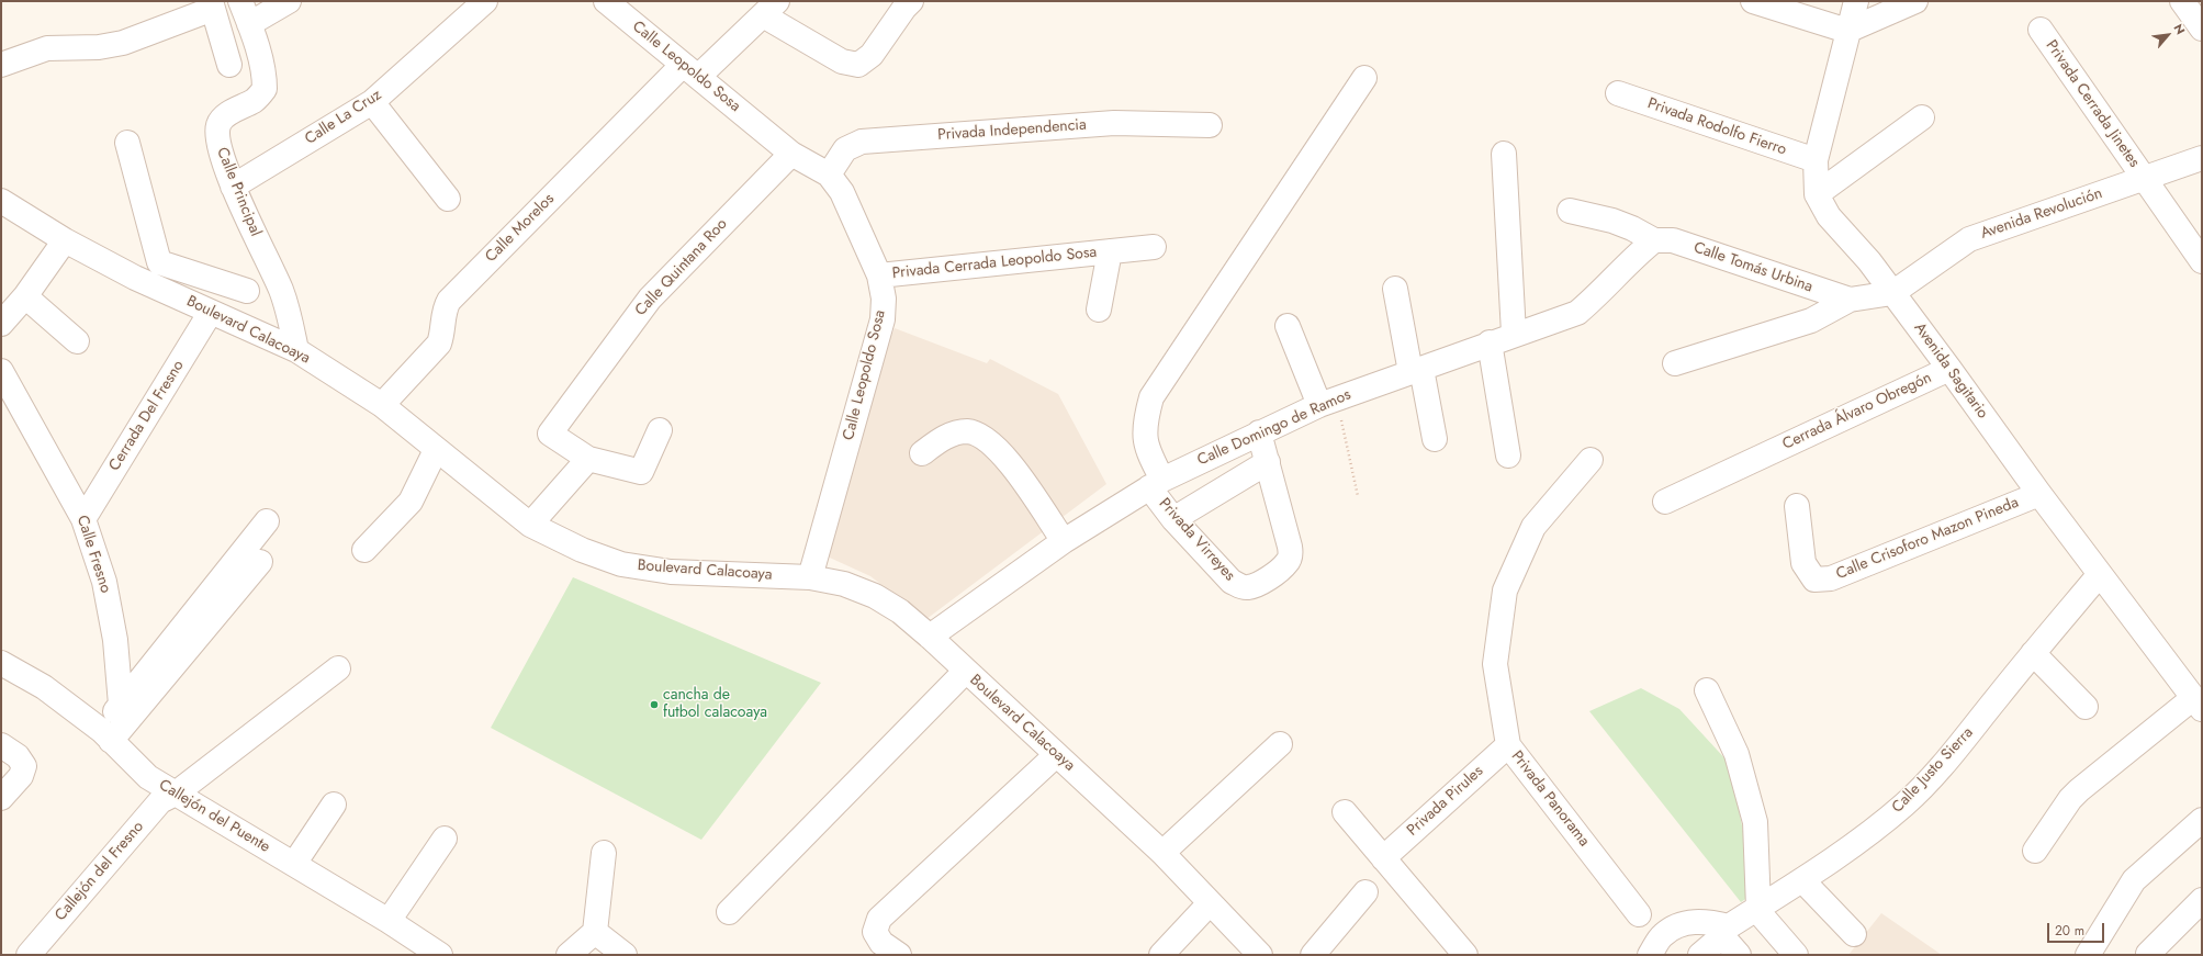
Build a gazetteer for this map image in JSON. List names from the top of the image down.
{
  "streets": {
    "street": [
      "Calle Leopoldo Sosa",
      "Privada Cerrada Jinetes",
      "Calle La Cruz",
      "Privada Rodolfo Fierro",
      "Privada Independencia",
      "Calle Principal",
      "Avenida Revolución",
      "Calle Morelos",
      "Privada Cerrada Leopoldo Sosa",
      "Calle Quintana Roo",
      "Calle Tomás Urbina",
      "Boulevard Calacoaya",
      "Avenida Sagitario",
      "Cerrada Álvaro Obregón",
      "Cerrada Del Fresno",
      "Calle Domingo de Ramos",
      "Calle Crisoforo Mazon Pineda",
      "Privada Virreyes",
      "Calle Fresno",
      "Calle Justo Sierra",
      "Privada Panorama",
      "Privada Pirules",
      "Callejón del Puente",
      "Callejón del Fresno"
    ]
  },
  "crossings": [
    ["Calle Leopoldo Sosa", "Privada Independencia"],
    ["Calle Leopoldo Sosa", "Calle Morelos"],
    ["Calle Leopoldo Sosa", "Privada Cerrada Leopoldo Sosa"],
    ["Calle Leopoldo Sosa", "Calle Quintana Roo"],
    ["Calle Leopoldo Sosa", "Boulevard Calacoaya"],
    ["Privada Cerrada Jinetes", "Avenida Revolución"],
    ["Calle La Cruz", "Calle Principal"],
    ["Privada Rodolfo Fierro", "Avenida Sagitario"],
    ["Calle Principal", "Boulevard Calacoaya"],
    ["Avenida Revolución", "Avenida Sagitario"],
    ["Calle Morelos", "Boulevard Calacoaya"],
    ["Calle Tomás Urbina", "Calle Domingo de Ramos"],
    ["Boulevard Calacoaya", "Cerrada Del Fresno"],
    ["Boulevard Calacoaya", "Calle Domingo de Ramos"],
    ["Avenida Sagitario", "Cerrada Álvaro Obregón"],
    ["Avenida Sagitario", "Calle Crisoforo Mazon Pineda"],
    ["Avenida Sagitario", "Calle Justo Sierra"],
    ["Cerrada Del Fresno", "Calle Fresno"],
    ["Calle Domingo de Ramos", "Privada Virreyes"],
    ["Privada Panorama", "Privada Pirules"],
    ["Callejón del Puente", "Callejón del Fresno"]
  ],
  "places": ["cancha de futbol calacoaya"],
  "scale_bar": "20 m",
  "north": "top right"
}
